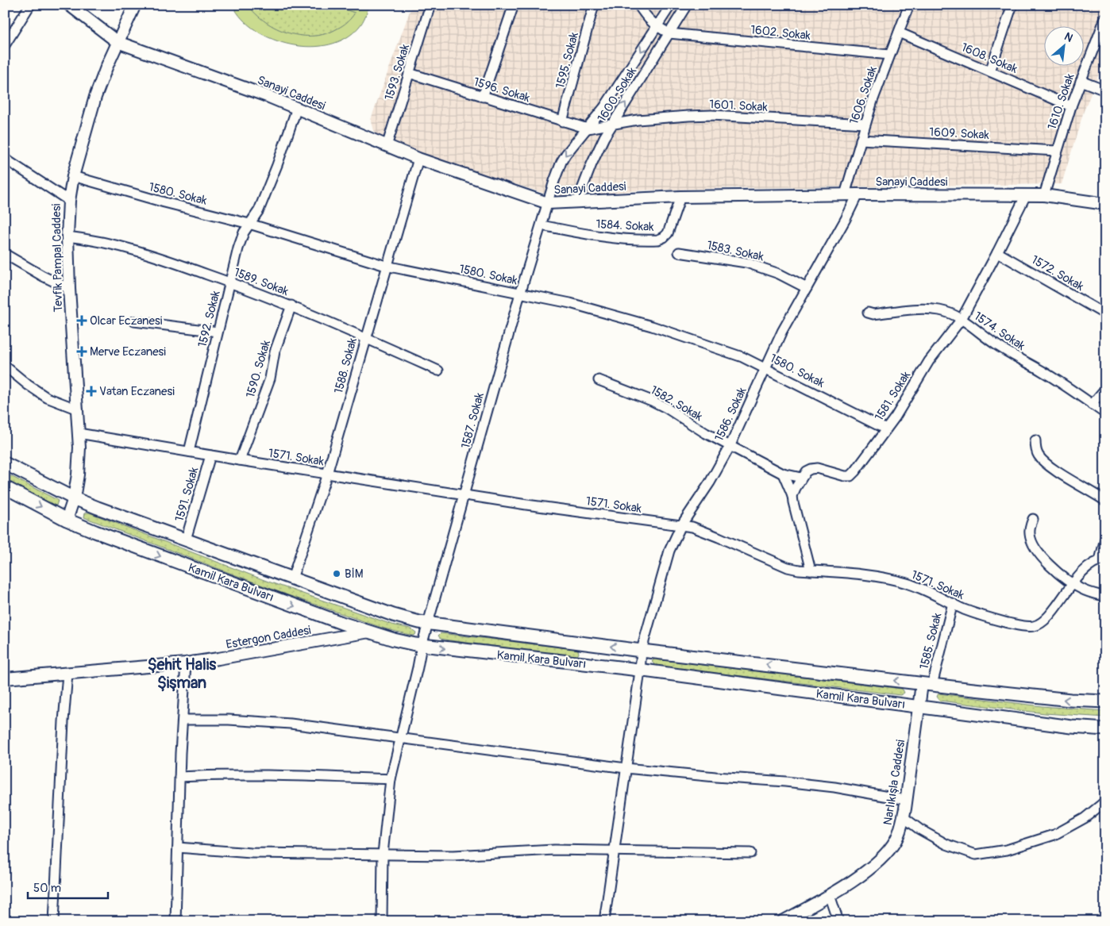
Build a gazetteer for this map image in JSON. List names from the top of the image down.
{
  "streets": {
    "main road": ["Kamil Kara Bulvarı"],
    "street": [
      "1602. Sokak",
      "1608. Sokak",
      "1595. Sokak",
      "1593. Sokak",
      "1596. Sokak",
      "Sanayi Caddesi",
      "1600. Sokak",
      "1606. Sokak",
      "1610. Sokak",
      "1601. Sokak",
      "1609. Sokak",
      "1580. Sokak",
      "1584. Sokak",
      "1583. Sokak",
      "Tevfik Pampal Caddesi",
      "1572. Sokak",
      "1589. Sokak",
      "1592. Sokak",
      "1574. Sokak",
      "1588. Sokak",
      "1590. Sokak",
      "1581. Sokak",
      "1582. Sokak",
      "1586. Sokak",
      "1587. Sokak",
      "1571. Sokak",
      "1591. Sokak",
      "Estergon Caddesi",
      "1585. Sokak",
      "Narlıkışla Caddesi"
    ]
  },
  "crossings": [
    ["1602. Sokak", "1600. Sokak"],
    ["1602. Sokak", "1606. Sokak"],
    ["1608. Sokak", "1606. Sokak"],
    ["1608. Sokak", "1610. Sokak"],
    ["1595. Sokak", "1596. Sokak"],
    ["1593. Sokak", "1596. Sokak"],
    ["1593. Sokak", "Sanayi Caddesi"],
    ["1596. Sokak", "1601. Sokak"],
    ["1596. Sokak", "1587. Sokak"],
    ["Sanayi Caddesi", "1600. Sokak"],
    ["Sanayi Caddesi", "1606. Sokak"],
    ["Sanayi Caddesi", "1610. Sokak"],
    ["Sanayi Caddesi", "1584. Sokak"],
    ["Sanayi Caddesi", "Tevfik Pampal Caddesi"],
    ["Sanayi Caddesi", "1592. Sokak"],
    ["Sanayi Caddesi", "1588. Sokak"],
    ["Sanayi Caddesi", "1581. Sokak"],
    ["Sanayi Caddesi", "1586. Sokak"],
    ["Sanayi Caddesi", "1587. Sokak"],
    ["1600. Sokak", "1601. Sokak"],
    ["1606. Sokak", "1601. Sokak"],
    ["1606. Sokak", "1609. Sokak"],
    ["1610. Sokak", "1609. Sokak"],
    ["1601. Sokak", "1587. Sokak"],
    ["1580. Sokak", "Tevfik Pampal Caddesi"],
    ["1580. Sokak", "1592. Sokak"],
    ["1580. Sokak", "1588. Sokak"],
    ["1580. Sokak", "1581. Sokak"],
    ["1580. Sokak", "1586. Sokak"],
    ["1580. Sokak", "1587. Sokak"],
    ["1584. Sokak", "1587. Sokak"],
    ["1583. Sokak", "1586. Sokak"],
    ["Tevfik Pampal Caddesi", "1589. Sokak"],
    ["Tevfik Pampal Caddesi", "1571. Sokak"],
    ["Tevfik Pampal Caddesi", "Kamil Kara Bulvarı"],
    ["1572. Sokak", "1581. Sokak"],
    ["1589. Sokak", "1592. Sokak"],
    ["1589. Sokak", "1588. Sokak"],
    ["1589. Sokak", "1590. Sokak"],
    ["1592. Sokak", "1571. Sokak"],
    ["1574. Sokak", "1581. Sokak"],
    ["1588. Sokak", "1571. Sokak"],
    ["1588. Sokak", "Kamil Kara Bulvarı"],
    ["1590. Sokak", "1571. Sokak"],
    ["1581. Sokak", "1582. Sokak"],
    ["1582. Sokak", "1586. Sokak"],
    ["1586. Sokak", "1571. Sokak"],
    ["1586. Sokak", "Kamil Kara Bulvarı"],
    ["1587. Sokak", "1571. Sokak"],
    ["1587. Sokak", "Kamil Kara Bulvarı"],
    ["1571. Sokak", "1591. Sokak"],
    ["1571. Sokak", "1585. Sokak"],
    ["1591. Sokak", "Kamil Kara Bulvarı"],
    ["Kamil Kara Bulvarı", "Estergon Caddesi"],
    ["Kamil Kara Bulvarı", "1585. Sokak"],
    ["Kamil Kara Bulvarı", "Narlıkışla Caddesi"],
    ["1585. Sokak", "Narlıkışla Caddesi"]
  ],
  "one_way": ["1600. Sokak"],
  "districts": ["Şehit Halis Şişman"],
  "places": {
    "health": ["Olcar Eczanesi", "Merve Eczanesi", "Vatan Eczanesi"],
    "other": ["BİM"]
  },
  "scale_bar": "50 m",
  "north": "top right"
}
